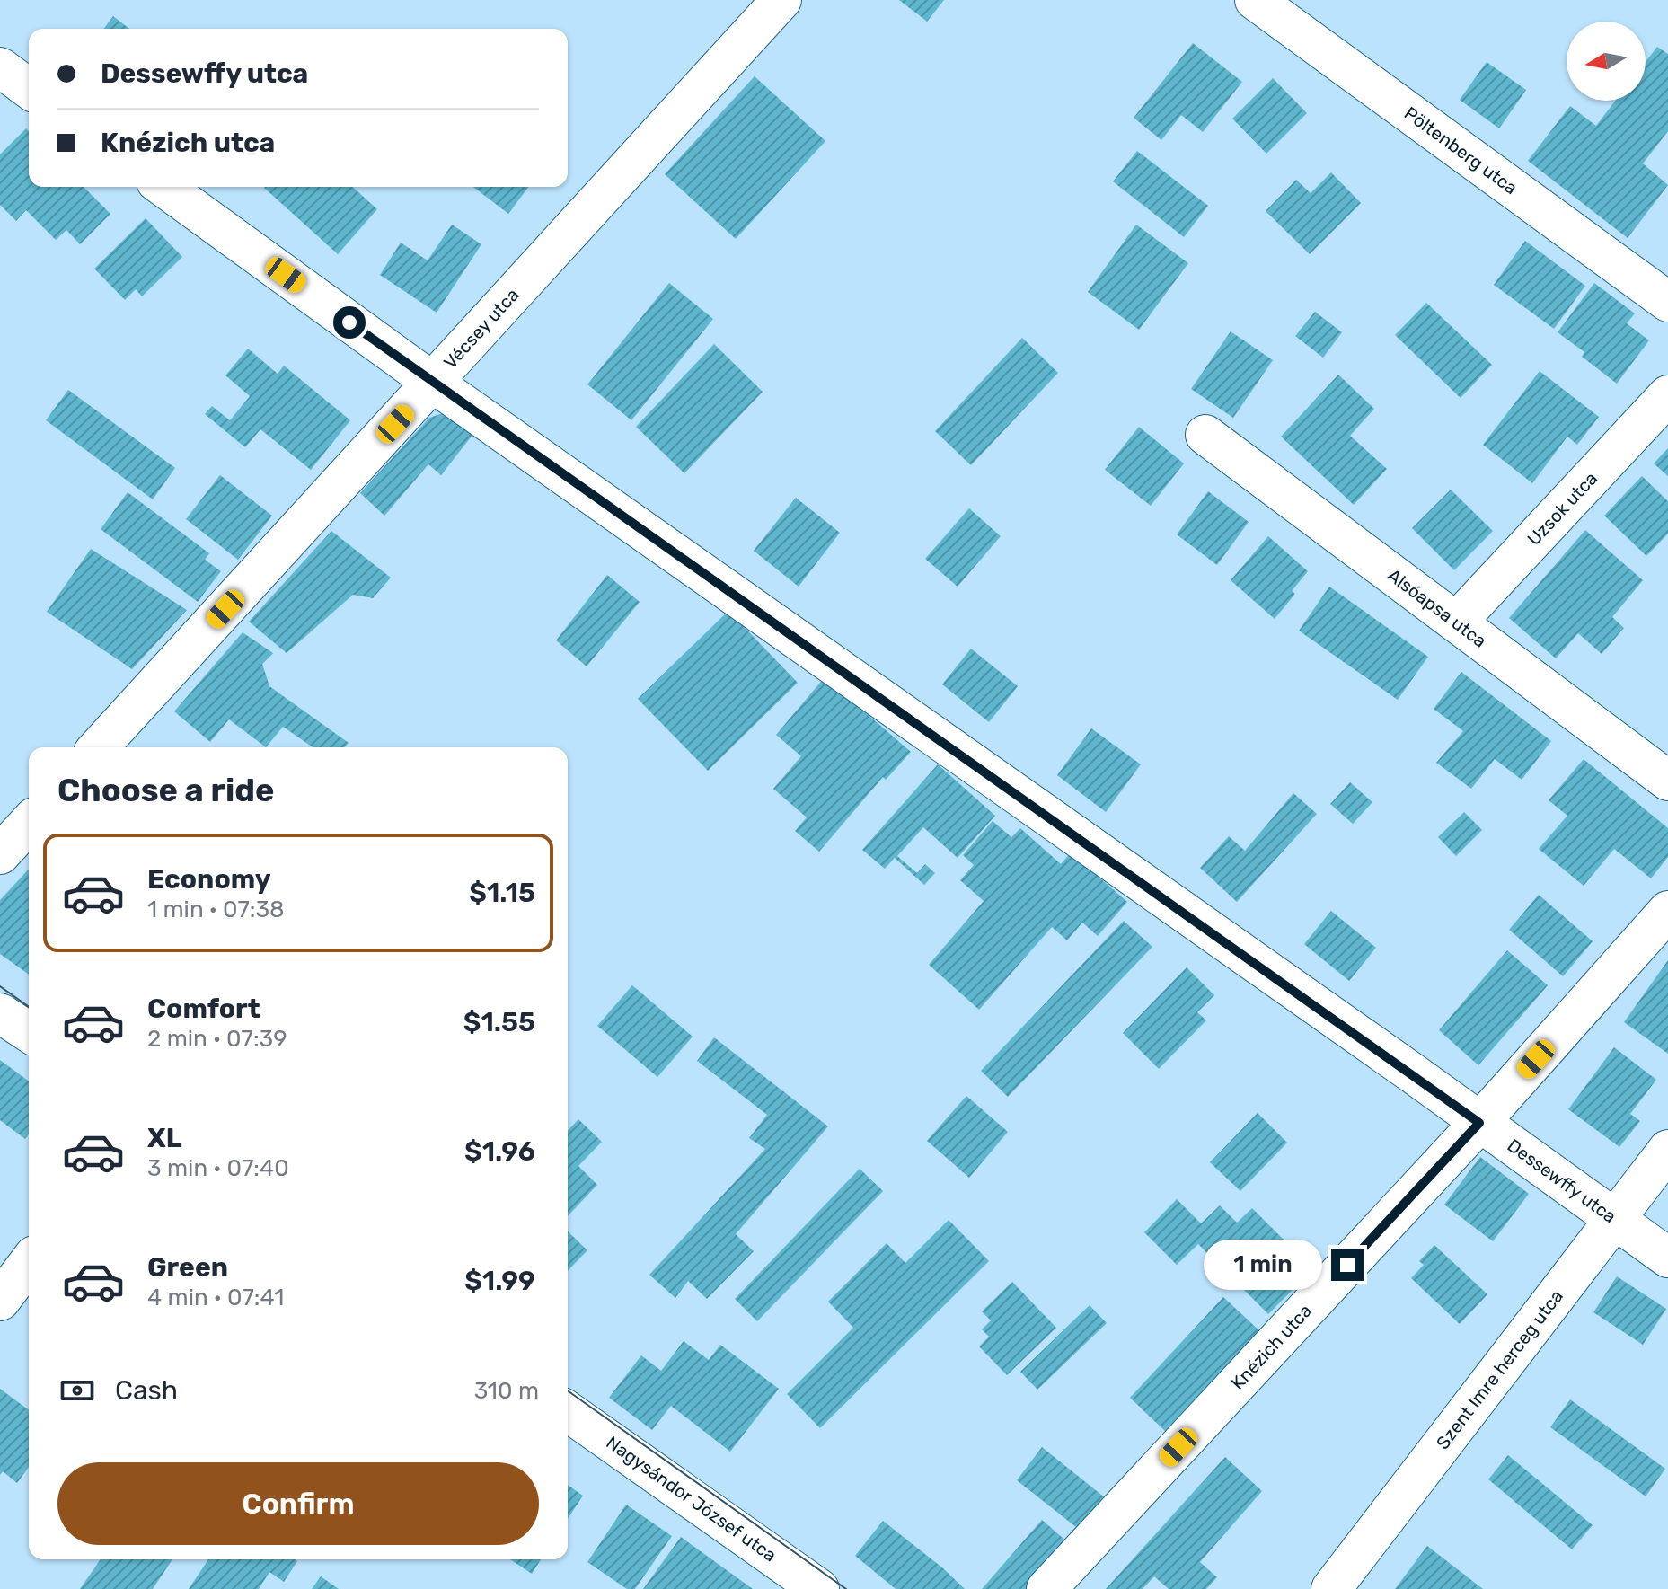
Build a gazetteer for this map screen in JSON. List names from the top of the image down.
{
  "streets": {
    "street": [
      "Pöltenberg utca",
      "Vécsey utca",
      "Uzsok utca",
      "Alsóapsa utca",
      "Dessewffy utca",
      "Knézich utca",
      "Szent Imre herceg utca",
      "Nagysándor József utca"
    ]
  },
  "crossings": [
    ["Vécsey utca", "Dessewffy utca"],
    ["Uzsok utca", "Alsóapsa utca"],
    ["Dessewffy utca", "Knézich utca"],
    ["Dessewffy utca", "Szent Imre herceg utca"]
  ],
  "north": "left",
  "page": {
    "banner": ["Dessewffy utca", "Knézich utca"],
    "heading": "Choose a ride",
    "list": [
      {
        "name": "Economy",
        "note": "1 min · 07:38",
        "value": "$1.15"
      },
      {
        "name": "Comfort",
        "note": "2 min · 07:39",
        "value": "$1.55"
      },
      {
        "name": "XL",
        "note": "3 min · 07:40",
        "value": "$1.96"
      },
      {
        "name": "Green",
        "note": "4 min · 07:41",
        "value": "$1.99"
      }
    ],
    "bubble": "1 min",
    "pay": ["Cash", "310 m"],
    "buttons": "Confirm"
  }
}
